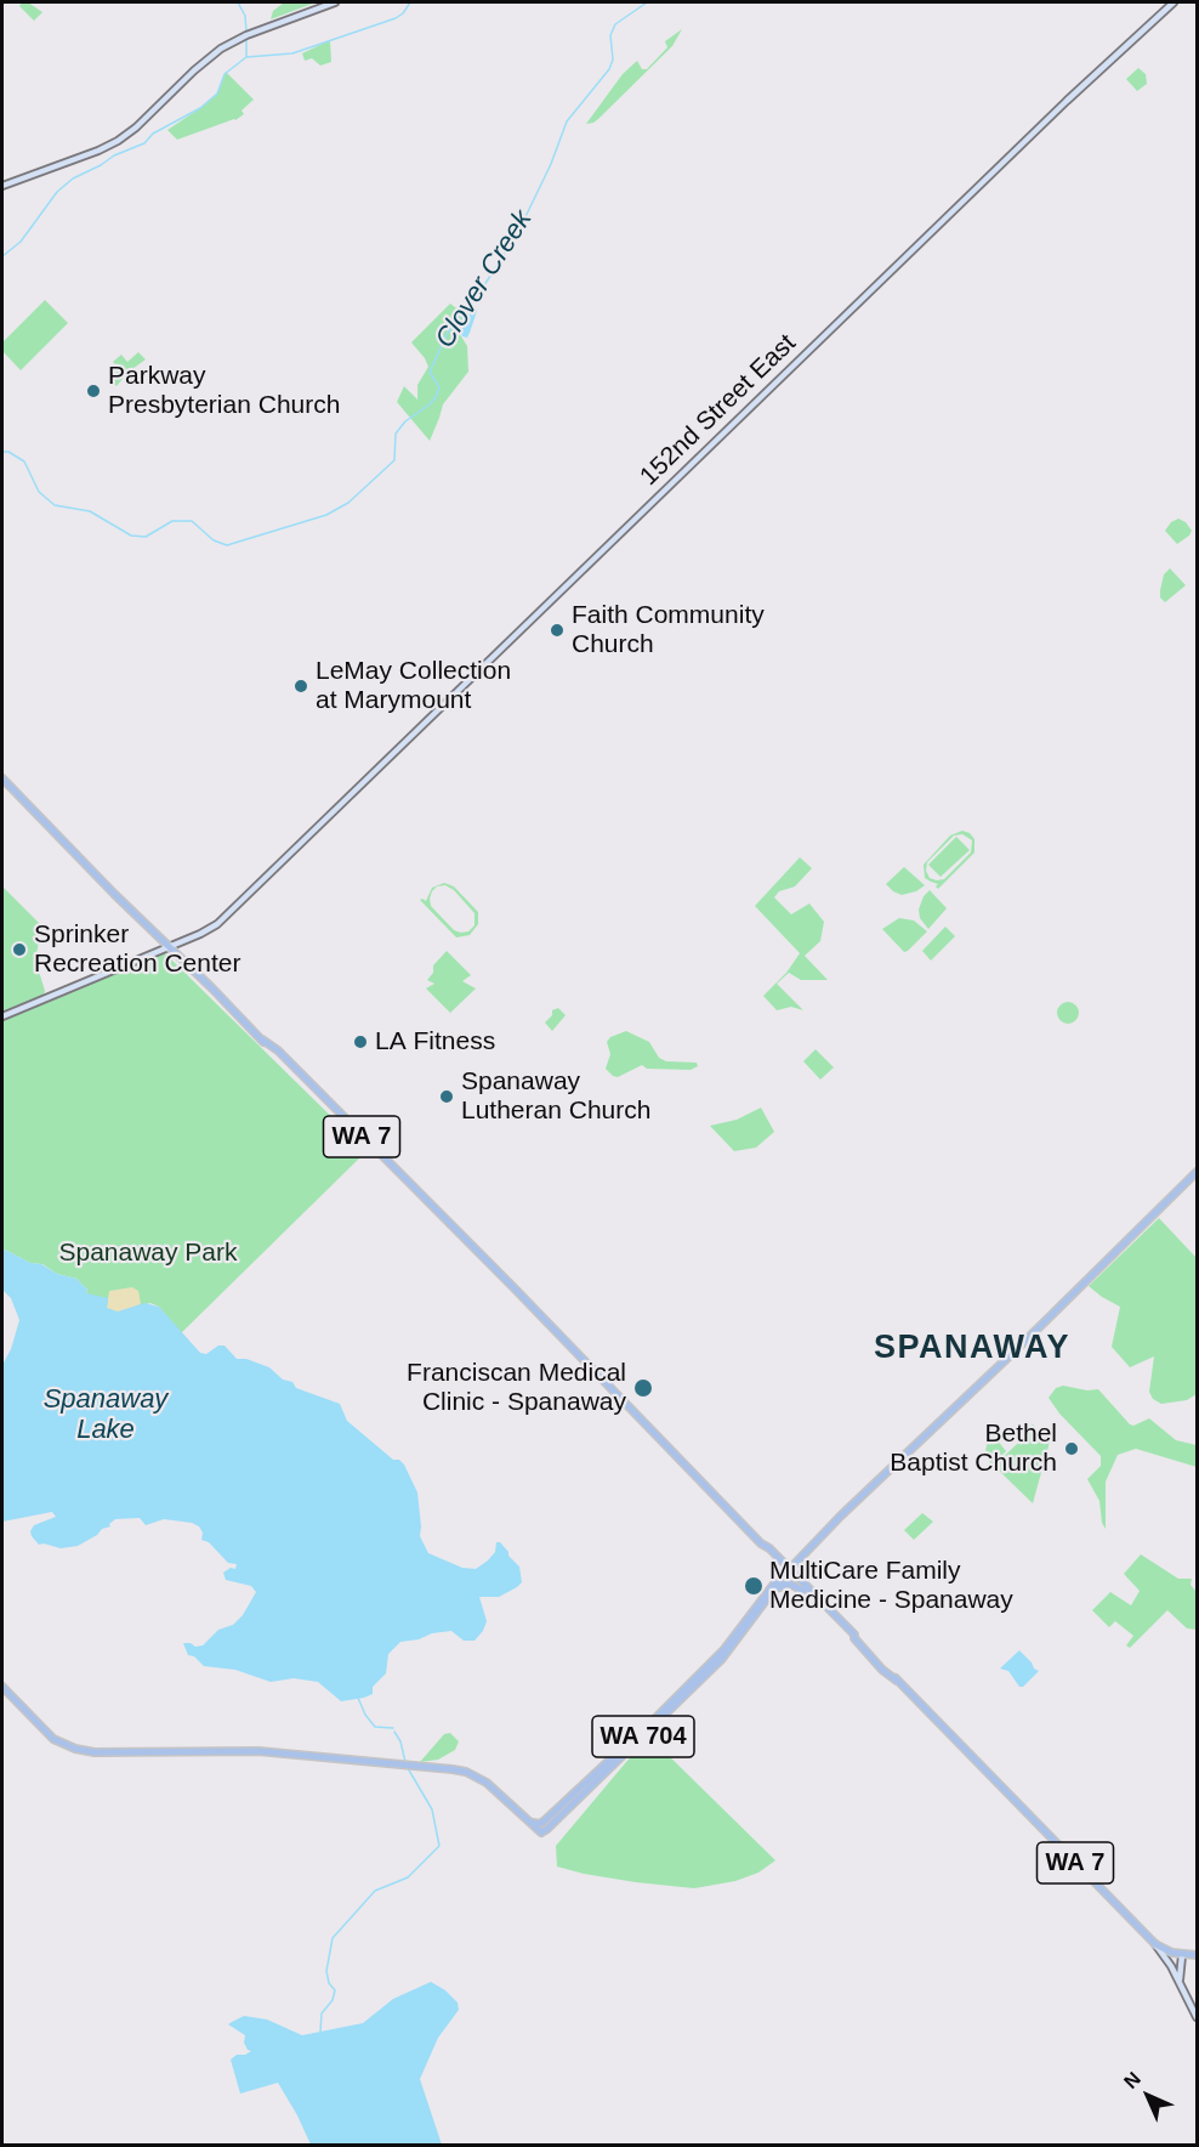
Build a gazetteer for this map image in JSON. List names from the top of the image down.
{
  "streets": {
    "main road": ["152nd Street East", "WA 7", "WA 704"]
  },
  "crossings": [
    ["152nd Street East", "WA 7"],
    ["WA 7", "WA 704"]
  ],
  "districts": ["SPANAWAY"],
  "water": ["Clover Creek", "Spanaway Lake"],
  "parks": ["Spanaway Park"],
  "places": [
    "Parkway Presbyterian Church",
    "Faith Community Church",
    "LeMay Collection at Marymount",
    "Sprinker Recreation Center",
    "LA Fitness",
    "Spanaway Lutheran Church",
    "Franciscan Medical Clinic - Spanaway",
    "Bethel Baptist Church",
    "MultiCare Family Medicine - Spanaway"
  ],
  "north": "top left"
}
